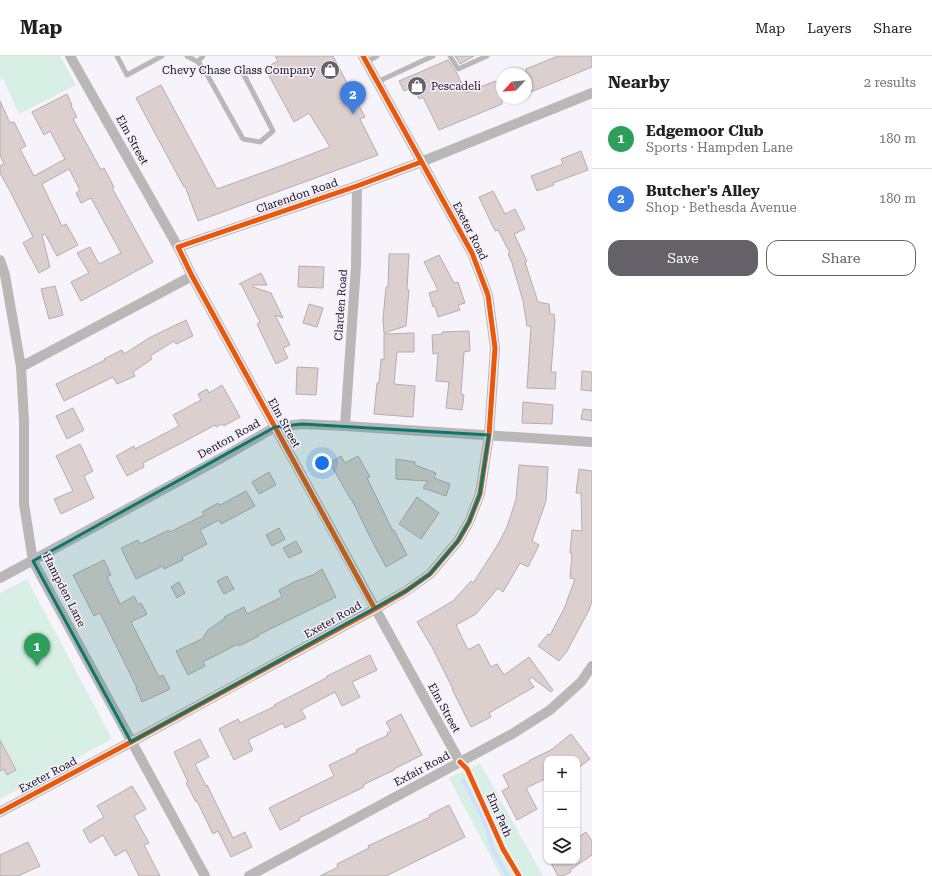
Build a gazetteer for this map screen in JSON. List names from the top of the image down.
{
  "streets": {
    "street": [
      "Elm Street",
      "Clarendon Road",
      "Exeter Road",
      "Clarden Road",
      "Denton Road",
      "Hampden Lane",
      "Exfair Road"
    ],
    "cycle path": ["Elm Path"]
  },
  "crossings": [
    ["Elm Street", "Clarendon Road"],
    ["Elm Street", "Exeter Road"],
    ["Elm Street", "Denton Road"],
    ["Elm Street", "Exfair Road"],
    ["Clarendon Road", "Exeter Road"],
    ["Clarendon Road", "Clarden Road"],
    ["Exeter Road", "Denton Road"],
    ["Exeter Road", "Hampden Lane"],
    ["Clarden Road", "Denton Road"],
    ["Denton Road", "Hampden Lane"]
  ],
  "places": {
    "shop": ["Chevy Chase Glass Company", "Pescadeli"]
  },
  "north": "bottom left",
  "page": {
    "header": "Map",
    "nav": ["Map", "Layers", "Share"],
    "heading": ["Nearby", "2 results"],
    "pins": ["2", "1"],
    "list": [
      {
        "mark": "1",
        "name": "Edgemoor Club",
        "note": "Sports · Hampden Lane",
        "value": "180 m"
      },
      {
        "mark": "2",
        "name": "Butcher's Alley",
        "note": "Shop · Bethesda Avenue",
        "value": "180 m"
      }
    ],
    "buttons": ["Save", "Share"],
    "map_buttons": ["+", "−"]
  }
}
